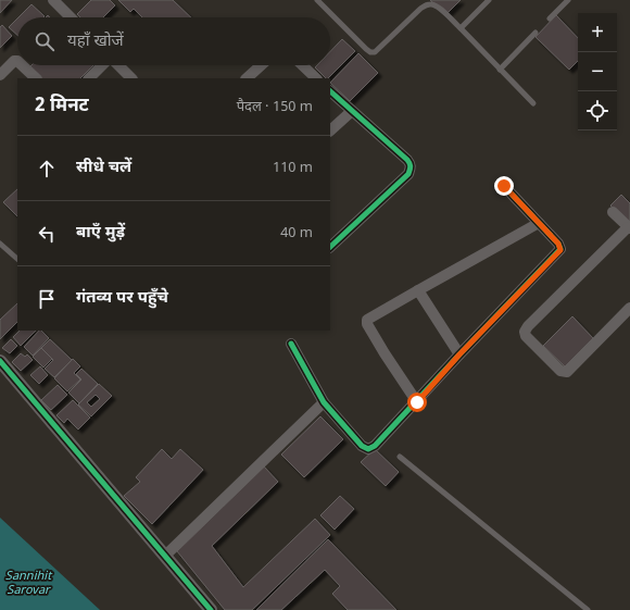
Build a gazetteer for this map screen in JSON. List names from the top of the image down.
{
  "water": ["Sannihit Sarovar"],
  "page": {
    "map_buttons": ["+", "−"],
    "search": "यहाँ खोजें",
    "heading": ["2 मिनट", "पैदल · 150 m"],
    "list": [
      ["सीधे चलें", "110 m"],
      ["बाएँ मुड़ें", "40 m"],
      "गंतव्य पर पहुँचे"
    ]
  }
}
